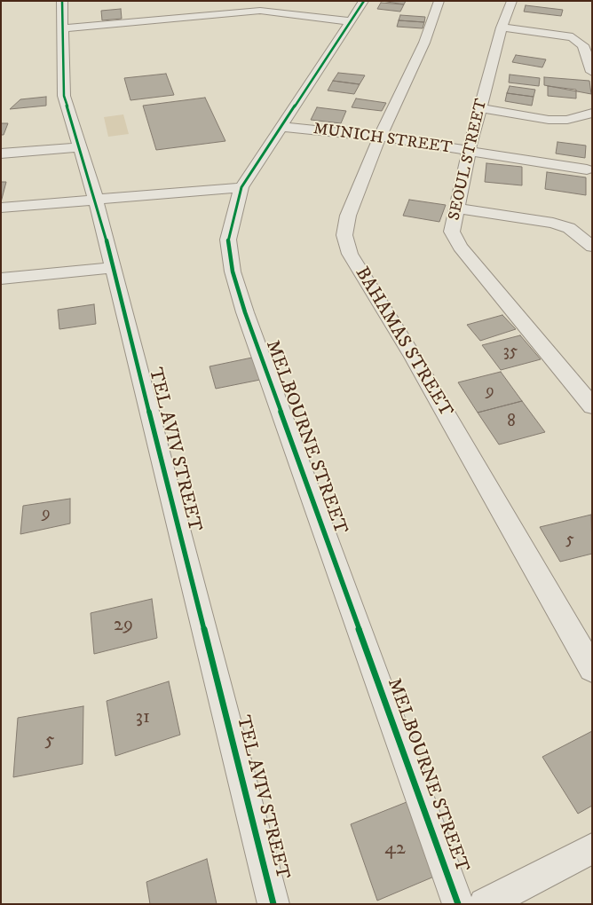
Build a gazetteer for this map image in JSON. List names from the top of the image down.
{
  "streets": {
    "street": [
      "MUNICH STREET",
      "SEOUL STREET",
      "BAHAMAS STREET",
      "MELBOURNE STREET",
      "TEL AVIV STREET"
    ]
  },
  "crossings": [
    ["MUNICH STREET", "SEOUL STREET"],
    ["MUNICH STREET", "BAHAMAS STREET"],
    ["MUNICH STREET", "MELBOURNE STREET"]
  ],
  "house_numbers": [
    "35",
    "9",
    "8",
    "9",
    "5",
    "29",
    "31",
    "5",
    "42"
  ]
}
